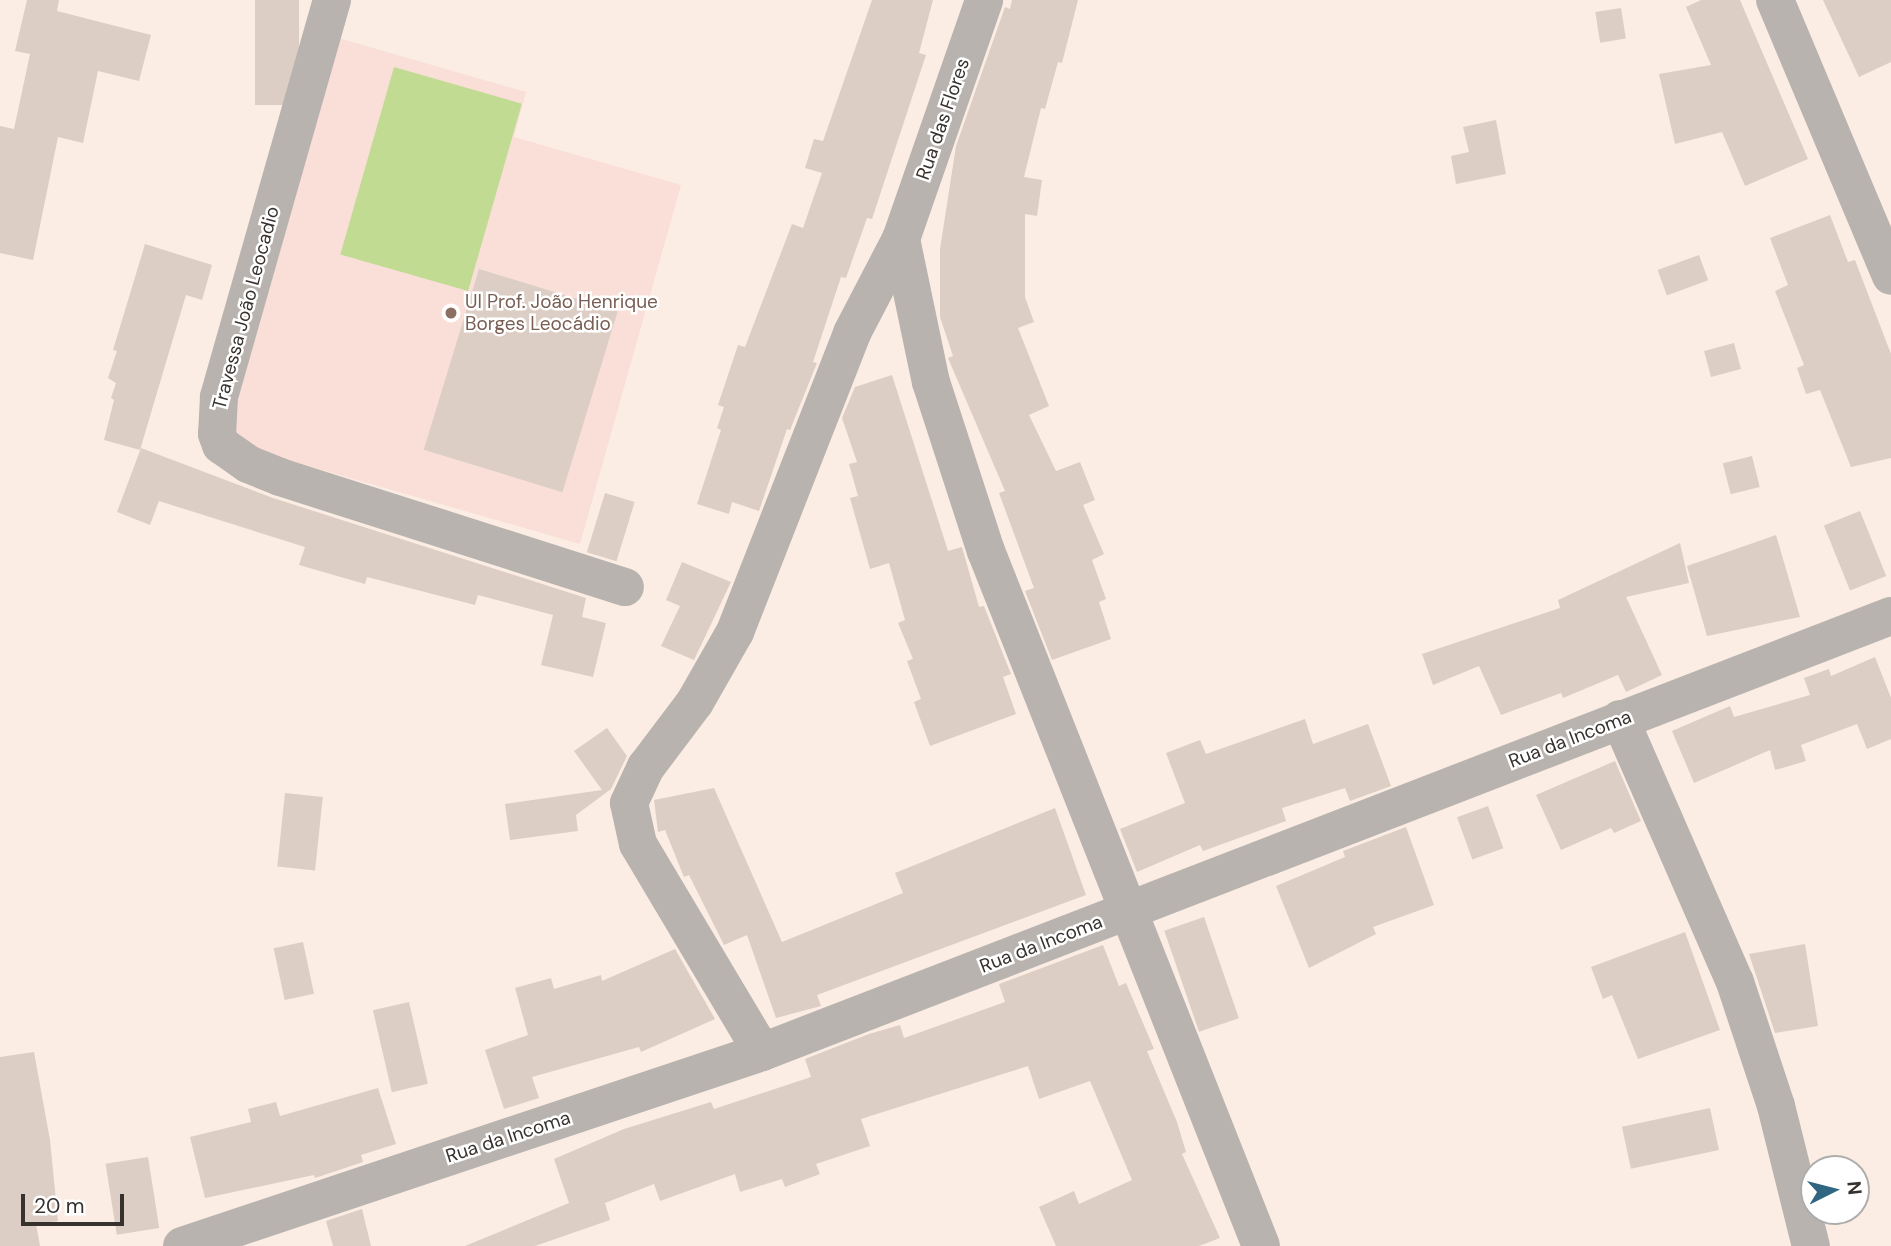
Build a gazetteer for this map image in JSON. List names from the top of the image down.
{
  "streets": {
    "street": ["Rua das Flores", "Travessa João Leocadio", "Rua da Incoma"]
  },
  "crossings": [
    ["Rua das Flores", "Rua da Incoma"]
  ],
  "places": ["UI Prof. João Henrique Borges Leocádio"],
  "scale_bar": "20 m",
  "north": "right"
}
